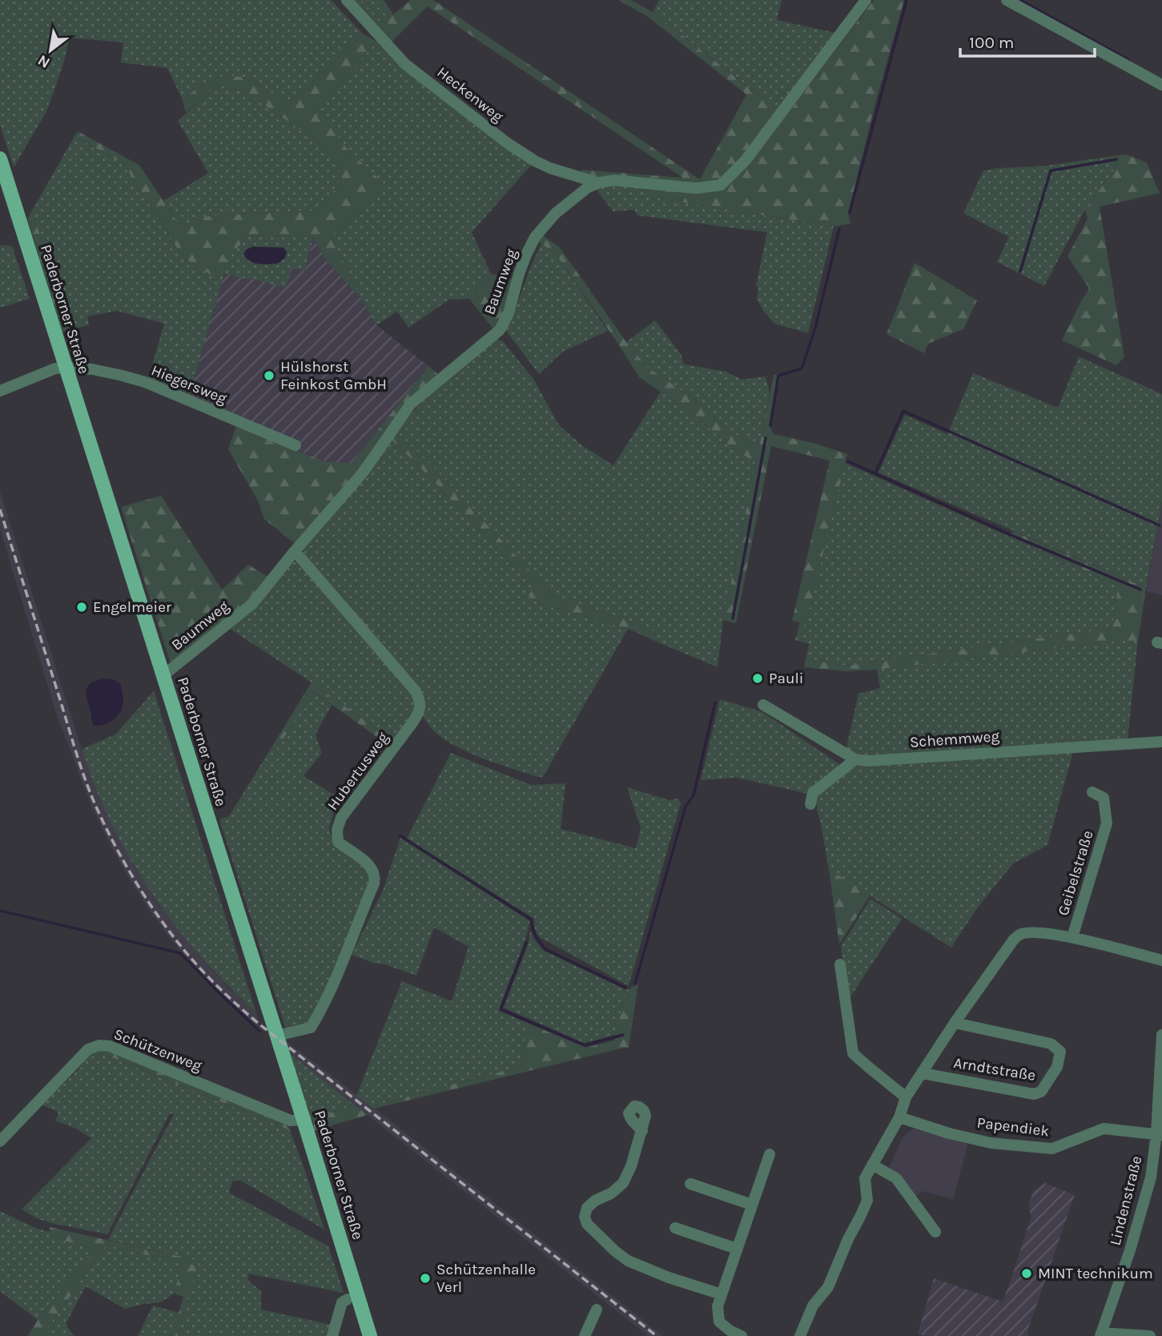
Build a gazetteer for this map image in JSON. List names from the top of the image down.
{
  "streets": {
    "main road": ["Paderborner Straße"],
    "street": [
      "Heckenweg",
      "Baumweg",
      "Hiegersweg",
      "Schemmweg",
      "Hubertusweg",
      "Geibelstraße",
      "Schützenweg",
      "Arndtstraße",
      "Papendiek",
      "Lindenstraße"
    ]
  },
  "crossings": [
    ["Heckenweg", "Baumweg"],
    ["Baumweg", "Paderborner Straße"],
    ["Baumweg", "Hubertusweg"],
    ["Paderborner Straße", "Hiegersweg"],
    ["Paderborner Straße", "Hubertusweg"],
    ["Paderborner Straße", "Schützenweg"],
    ["Geibelstraße", "Arndtstraße"],
    ["Arndtstraße", "Papendiek"],
    ["Papendiek", "Lindenstraße"]
  ],
  "places": [
    "Hülshorst Feinkost GmbH",
    "Engelmeier",
    "Pauli",
    "MINT technikum",
    "Schützenhalle Verl"
  ],
  "scale_bar": "100 m",
  "north": "bottom left"
}
